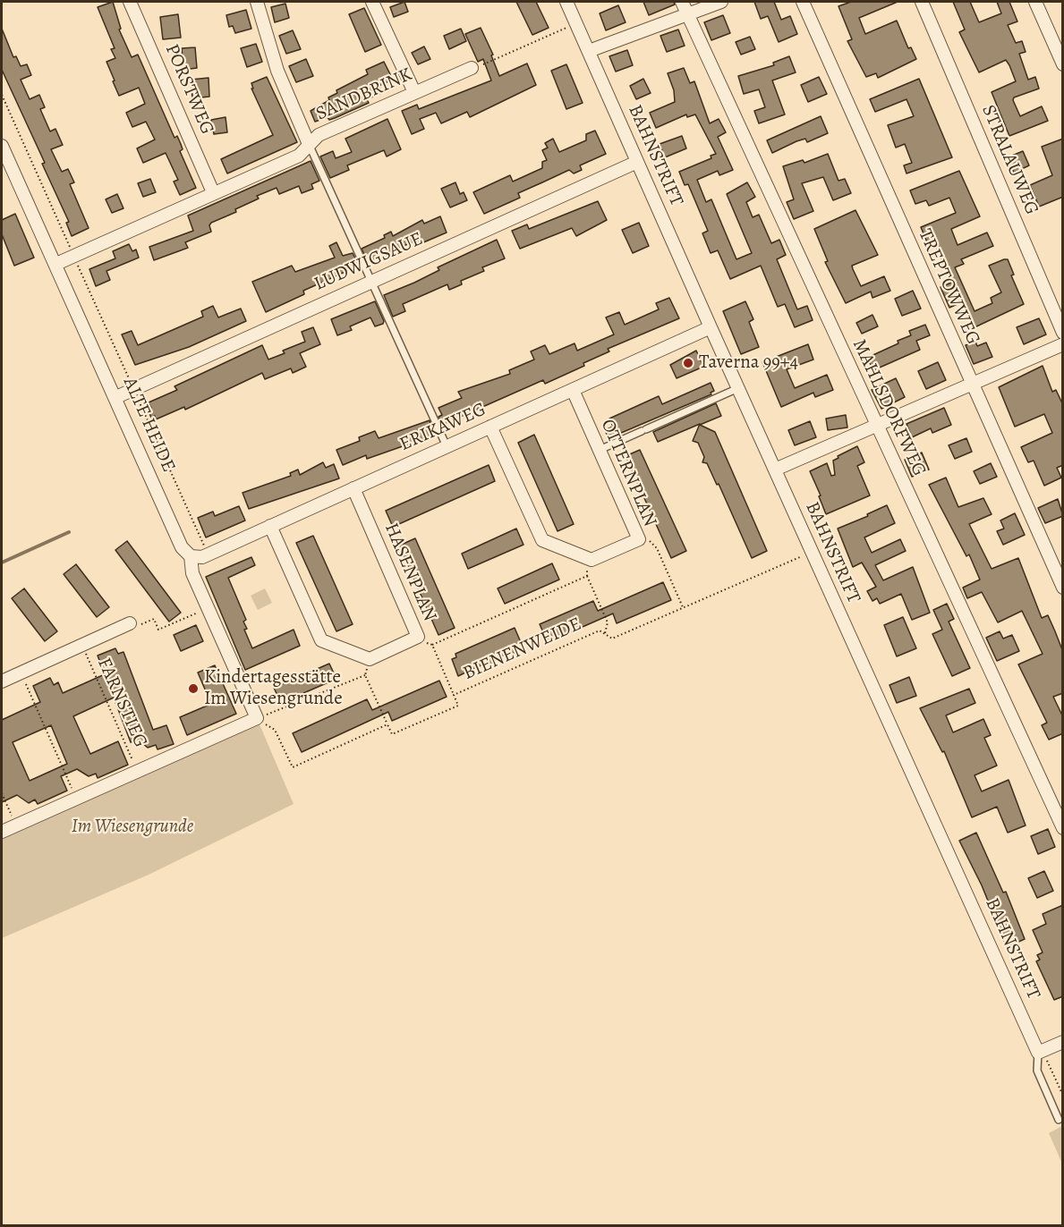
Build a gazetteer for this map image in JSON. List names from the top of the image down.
{
  "streets": {
    "street": [
      "PORSTWEG",
      "SANDBRINK",
      "BAHNSTRIFT",
      "STRALAUWEG",
      "LUDWIGSAUE",
      "TREPTOWWEG",
      "MAHLSDORFWEG",
      "ALTE HEIDE",
      "ERIKAWEG",
      "OTTERNPLAN",
      "HASENPLAN"
    ],
    "path": ["BIENENWEIDE", "FARNSTIEG"]
  },
  "crossings": [
    ["PORSTWEG", "SANDBRINK"],
    ["SANDBRINK", "ALTE HEIDE"],
    ["BAHNSTRIFT", "LUDWIGSAUE"],
    ["BAHNSTRIFT", "ERIKAWEG"],
    ["BAHNSTRIFT", "BIENENWEIDE"],
    ["LUDWIGSAUE", "ALTE HEIDE"],
    ["ALTE HEIDE", "ERIKAWEG"],
    ["ERIKAWEG", "OTTERNPLAN"],
    ["ERIKAWEG", "HASENPLAN"]
  ],
  "parks": ["Im Wiesengrunde"],
  "places": ["Taverna 99+4", "Kindertagesstätte Im Wiesengrunde"]
}
